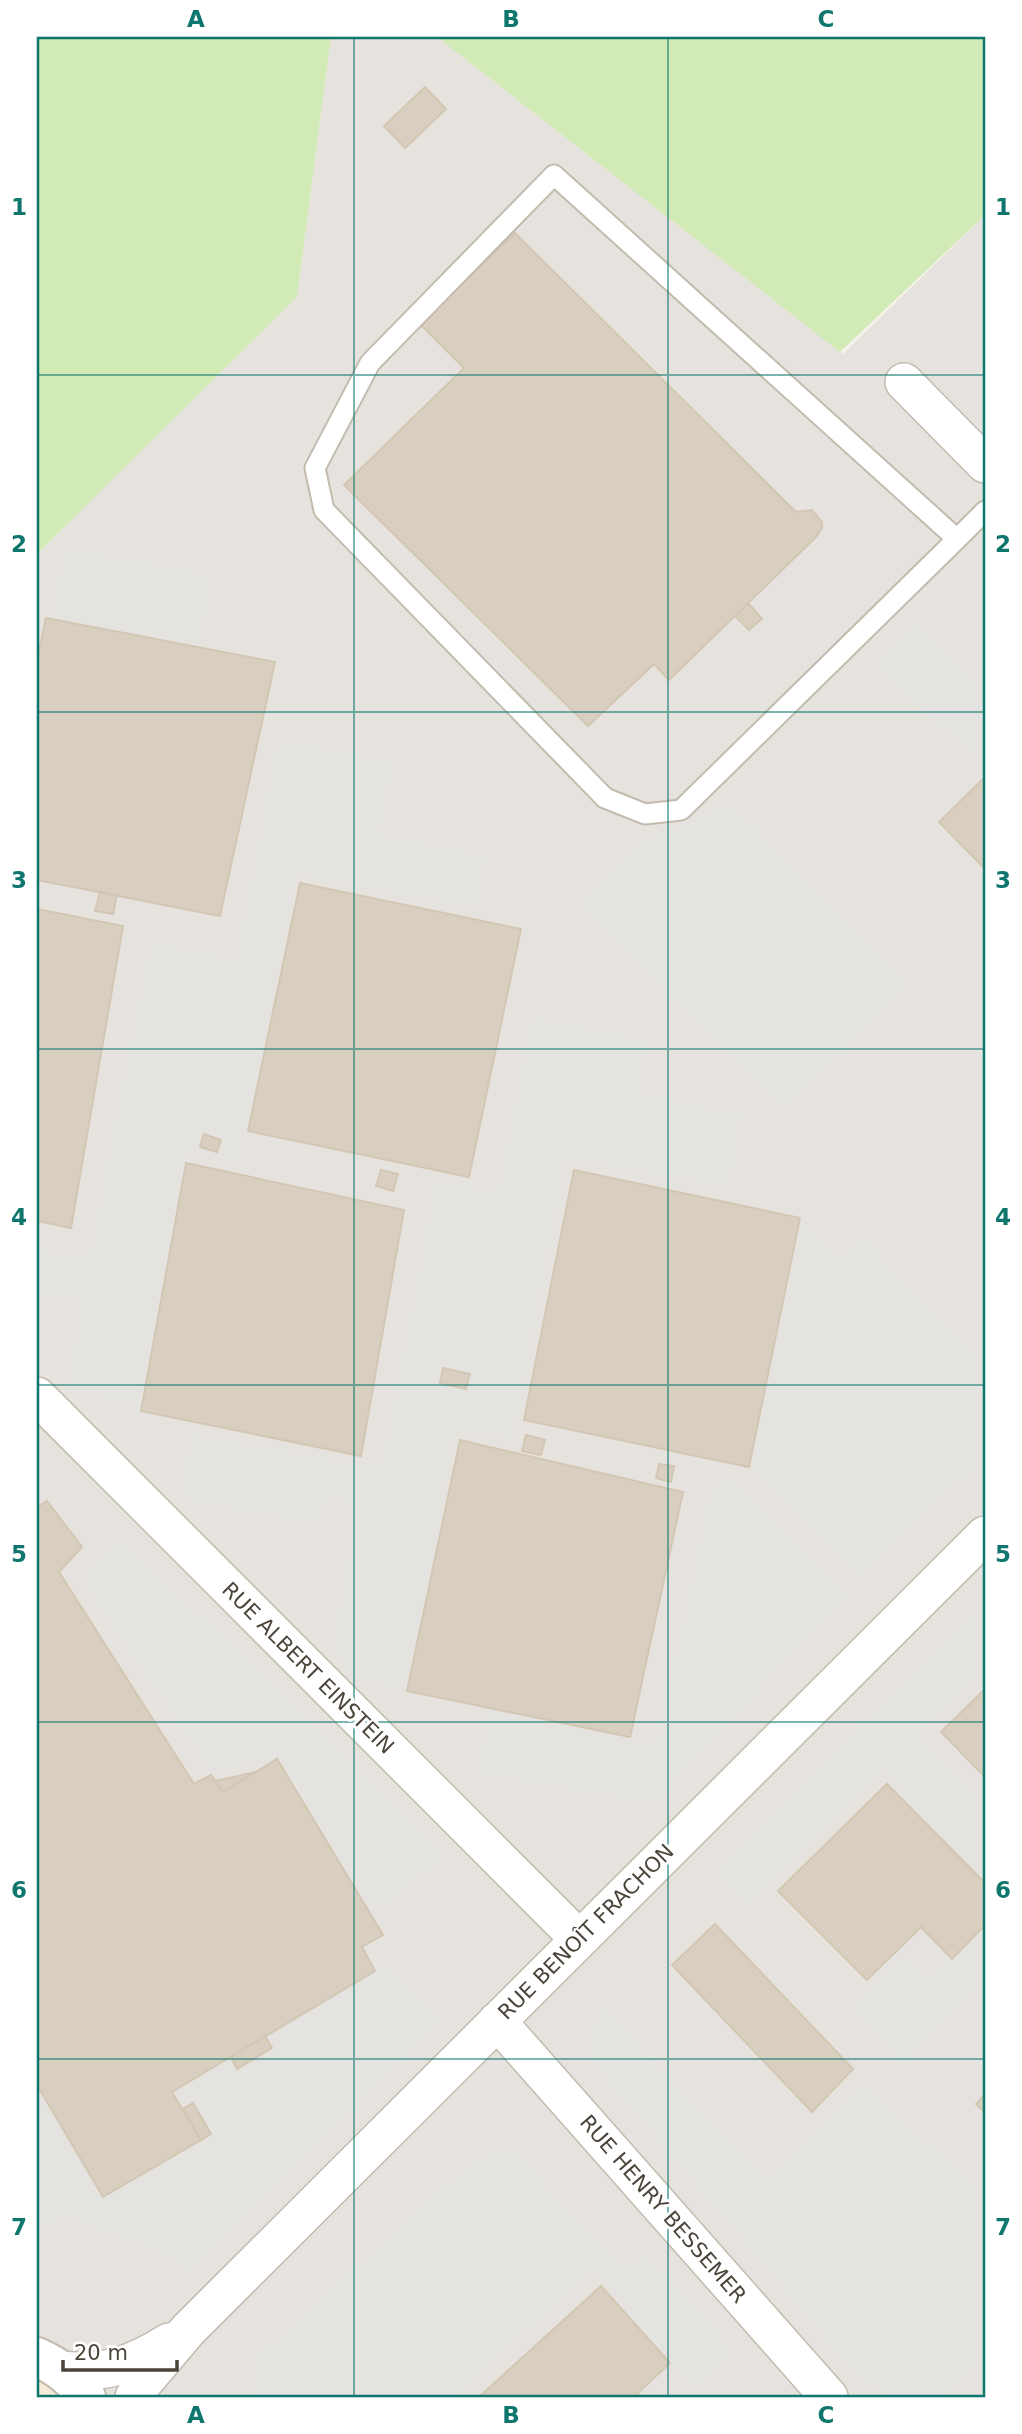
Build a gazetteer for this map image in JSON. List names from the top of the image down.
{
  "streets": {
    "street": ["RUE ALBERT EINSTEIN", "RUE BENOÎT FRACHON", "RUE HENRY BESSEMER"]
  },
  "crossings": [
    ["RUE ALBERT EINSTEIN", "RUE BENOÎT FRACHON"],
    ["RUE BENOÎT FRACHON", "RUE HENRY BESSEMER"]
  ],
  "scale_bar": "20 m",
  "grid": {
    "columns": ["A", "B", "C"],
    "rows": [
      "1",
      "2",
      "3",
      "4",
      "5",
      "6",
      "7"
    ]
  }
}
